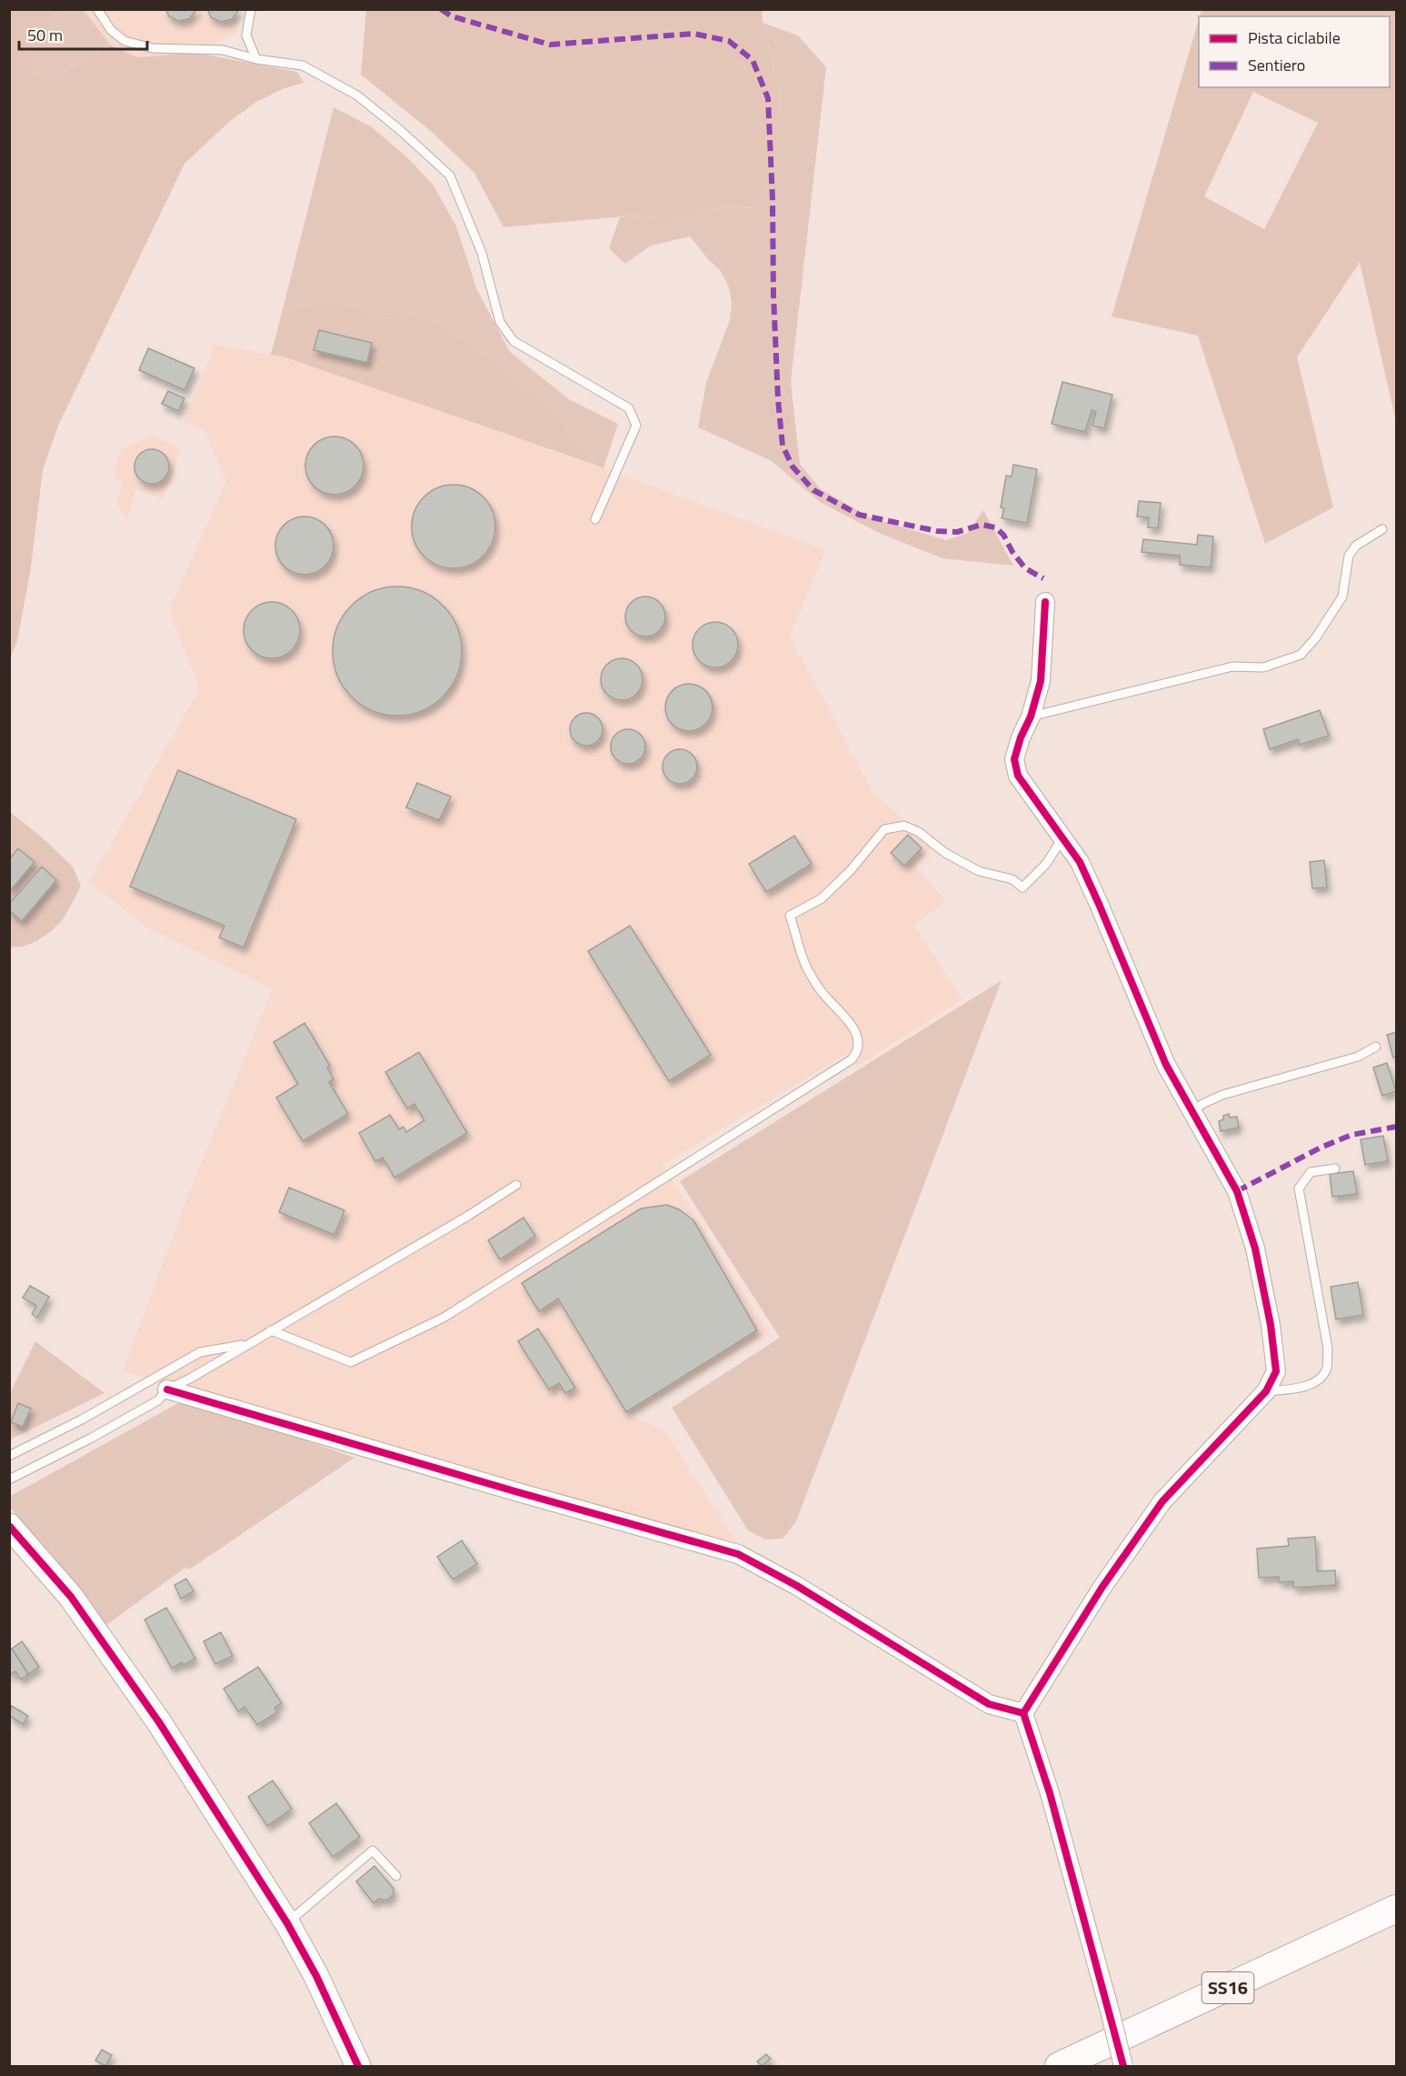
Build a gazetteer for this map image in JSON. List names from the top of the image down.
{
  "streets": {
    "main road": ["SS16"]
  },
  "legend": ["Pista ciclabile", "Sentiero"],
  "scale_bar": "50 m"
}
